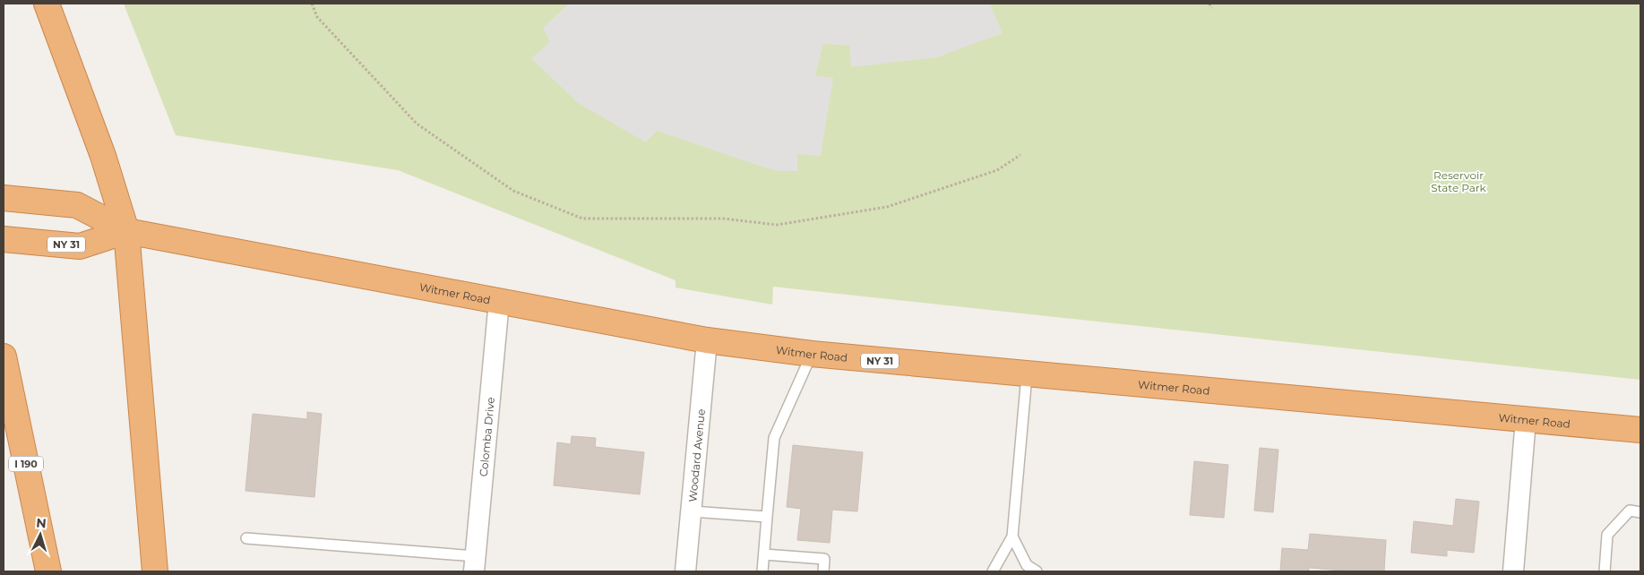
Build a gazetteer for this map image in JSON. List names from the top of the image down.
{
  "streets": {
    "highway": ["NY 31", "Witmer Road", "I 190"],
    "street": ["Colomba Drive", "Woodard Avenue"]
  },
  "crossings": [
    ["Witmer Road", "Colomba Drive"],
    ["Witmer Road", "Woodard Avenue"]
  ],
  "parks": ["Reservoir State Park"],
  "north": "top"
}
